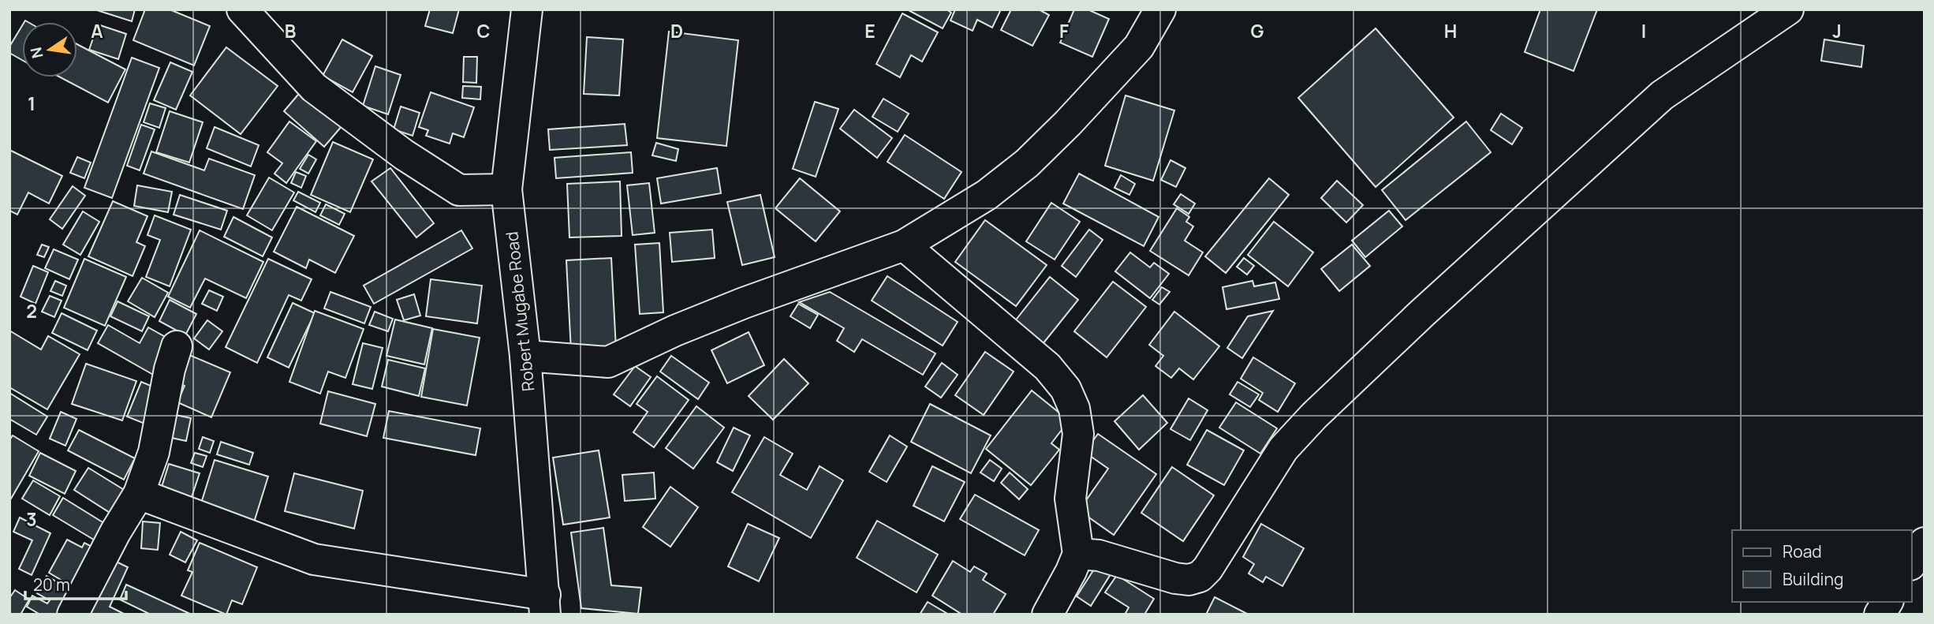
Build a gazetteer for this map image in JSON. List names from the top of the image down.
{
  "streets": {
    "street": ["Robert Mugabe Road"]
  },
  "legend": ["Road", "Building"],
  "scale_bar": "20 m",
  "north": "left",
  "grid": {
    "columns": [
      "A",
      "B",
      "C",
      "D",
      "E",
      "F",
      "G",
      "H",
      "I",
      "J"
    ],
    "rows": ["1", "2", "3"]
  }
}
